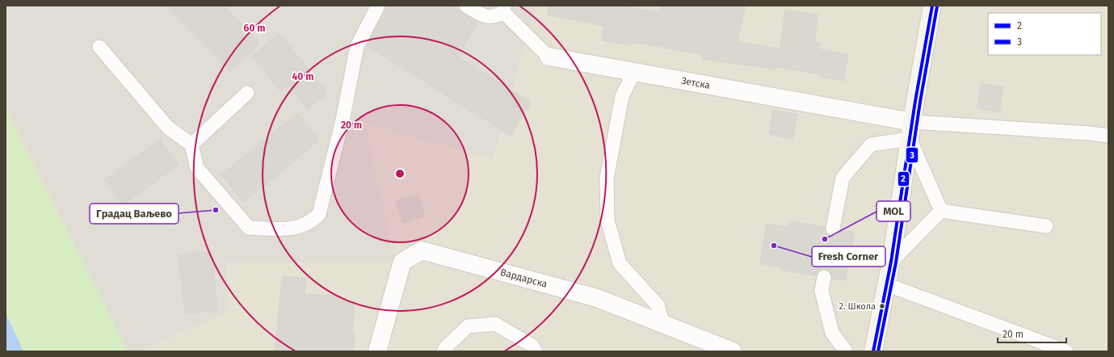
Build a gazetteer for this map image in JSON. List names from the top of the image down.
{
  "streets": {
    "street": ["Зетска", "Вардарска"]
  },
  "places": [
    "Градац Ваљево",
    "MOL",
    "Fresh Corner",
    "2. Школа"
  ],
  "lines": ["transit line 2", "transit line 3"],
  "legend": ["2", "3"],
  "scale_bar": "20 m",
  "rings": ["60 m", "40 m", "20 m"]
}
